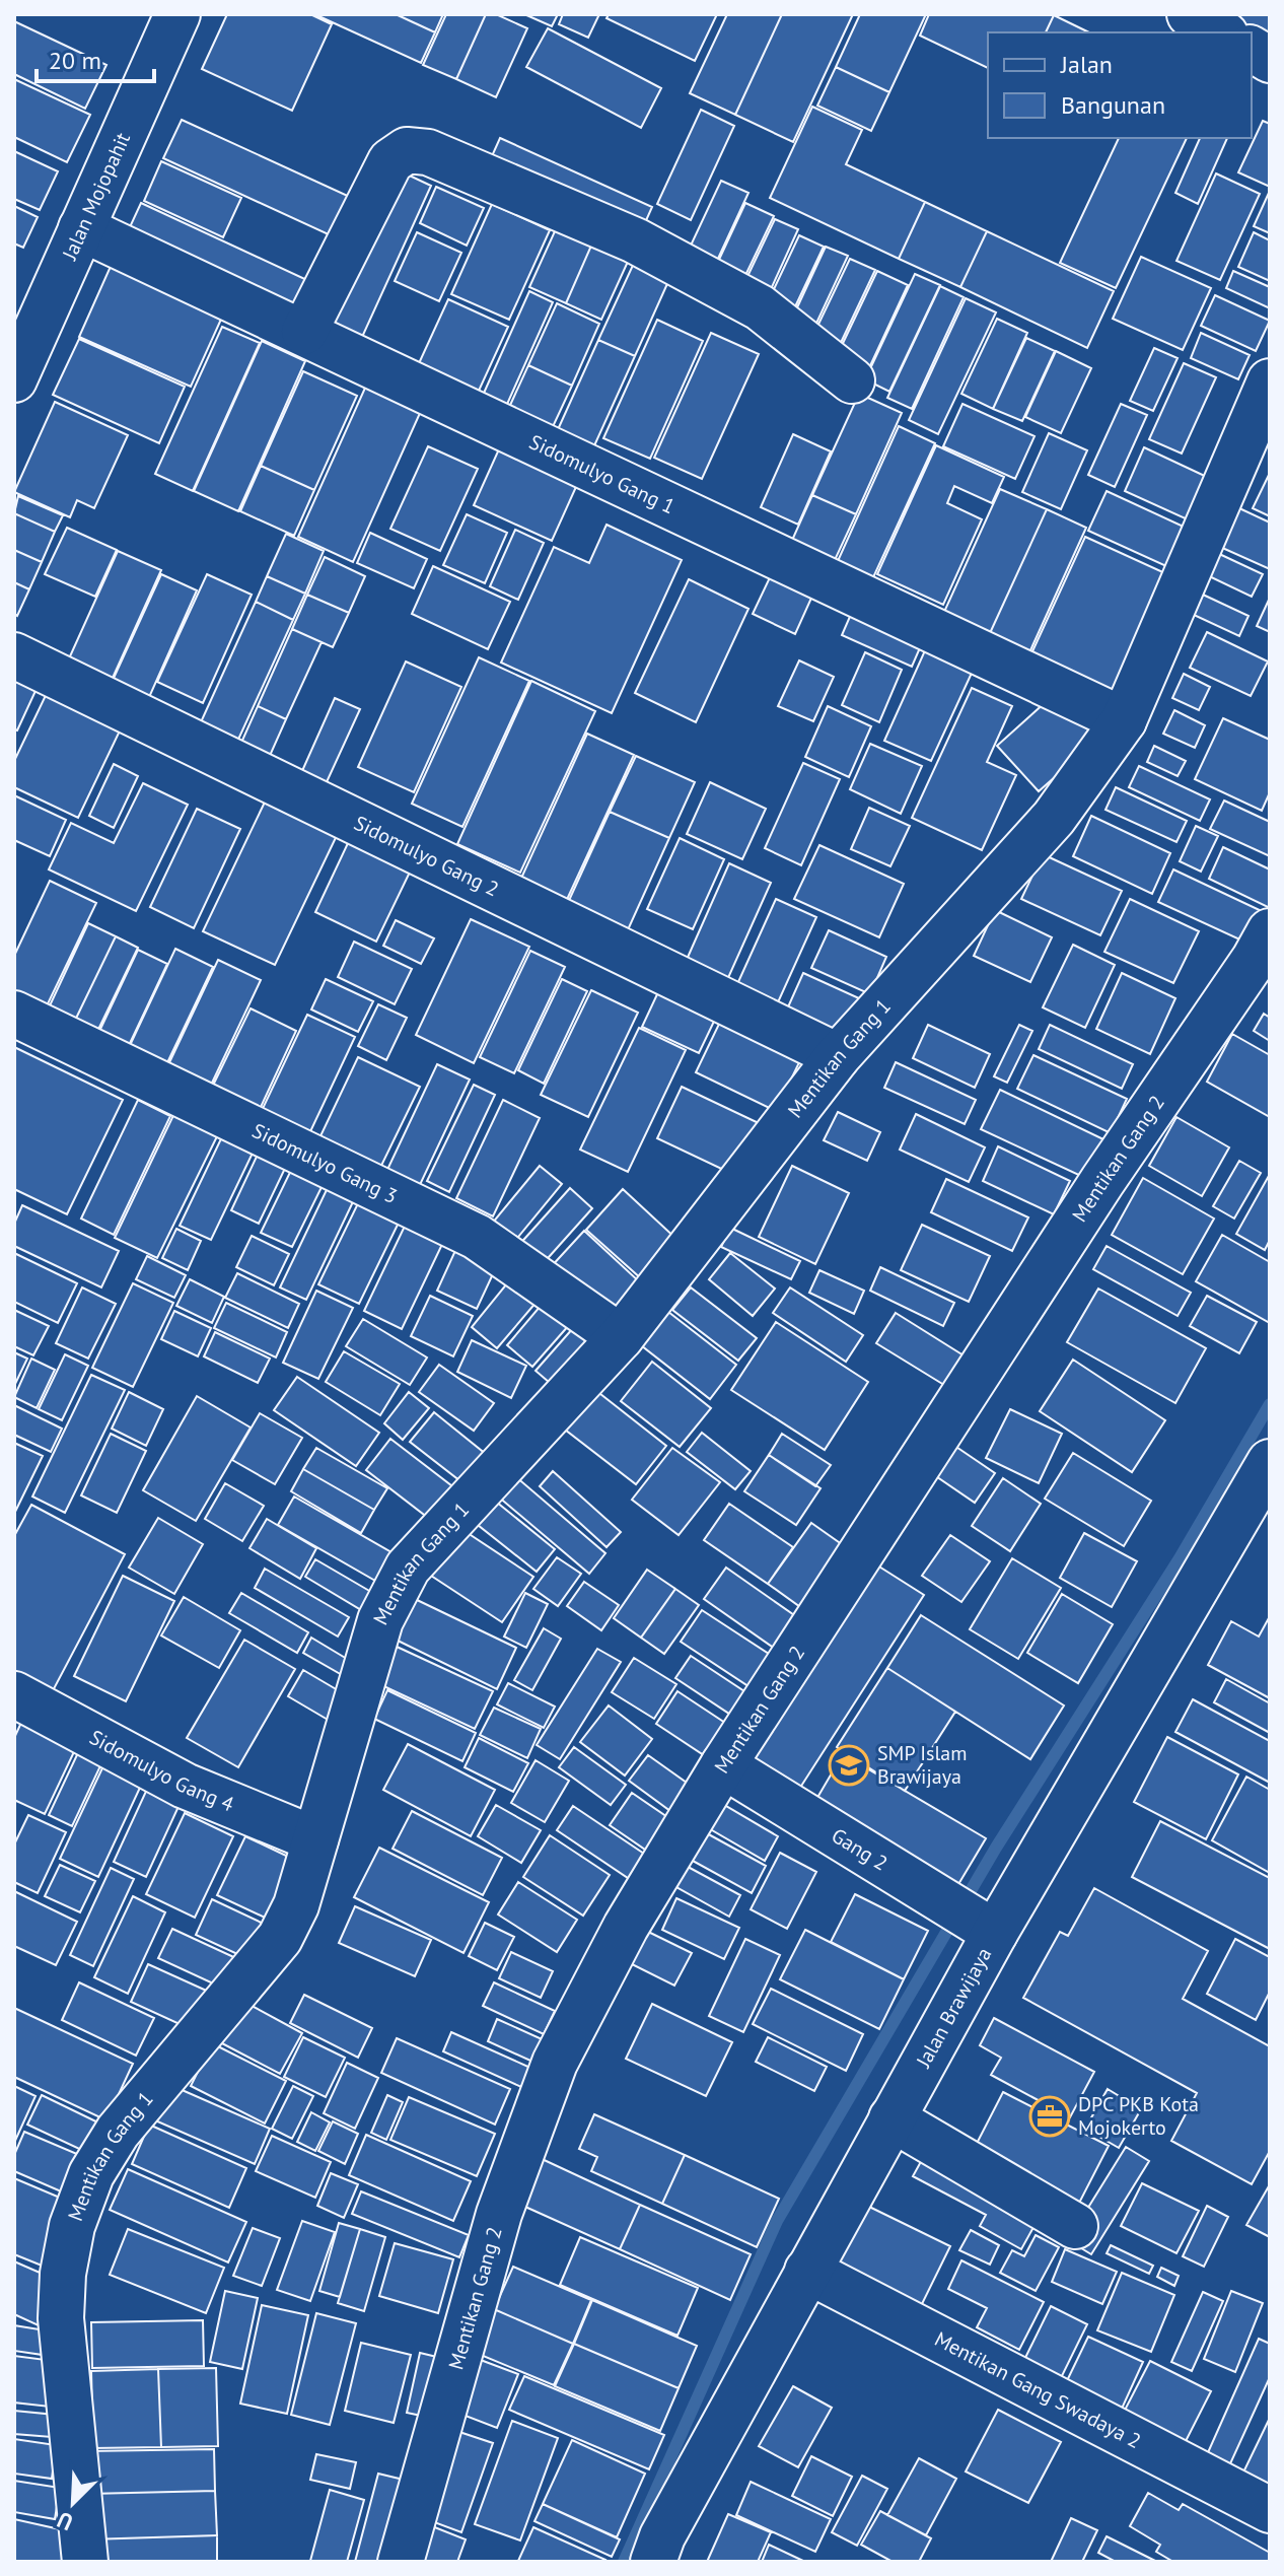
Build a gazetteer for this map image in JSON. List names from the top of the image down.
{
  "streets": {
    "street": [
      "Jalan Mojopahit",
      "Sidomulyo Gang 1",
      "Sidomulyo Gang 2",
      "Mentikan Gang 1",
      "Mentikan Gang 2",
      "Sidomulyo Gang 3",
      "Sidomulyo Gang 4",
      "Gang 2",
      "Jalan Brawijaya",
      "Mentikan Gang Swadaya 2"
    ]
  },
  "crossings": [
    ["Jalan Mojopahit", "Sidomulyo Gang 1"],
    ["Sidomulyo Gang 1", "Mentikan Gang 1"],
    ["Sidomulyo Gang 2", "Mentikan Gang 1"],
    ["Mentikan Gang 1", "Sidomulyo Gang 3"],
    ["Mentikan Gang 1", "Sidomulyo Gang 4"],
    ["Mentikan Gang 2", "Gang 2"],
    ["Gang 2", "Jalan Brawijaya"],
    ["Jalan Brawijaya", "Mentikan Gang Swadaya 2"]
  ],
  "places": {
    "school or university": ["SMP Islam Brawijaya"],
    "office": ["DPC PKB Kota Mojokerto"]
  },
  "legend": ["Jalan", "Bangunan"],
  "scale_bar": "20 m",
  "north": "bottom left"
}
